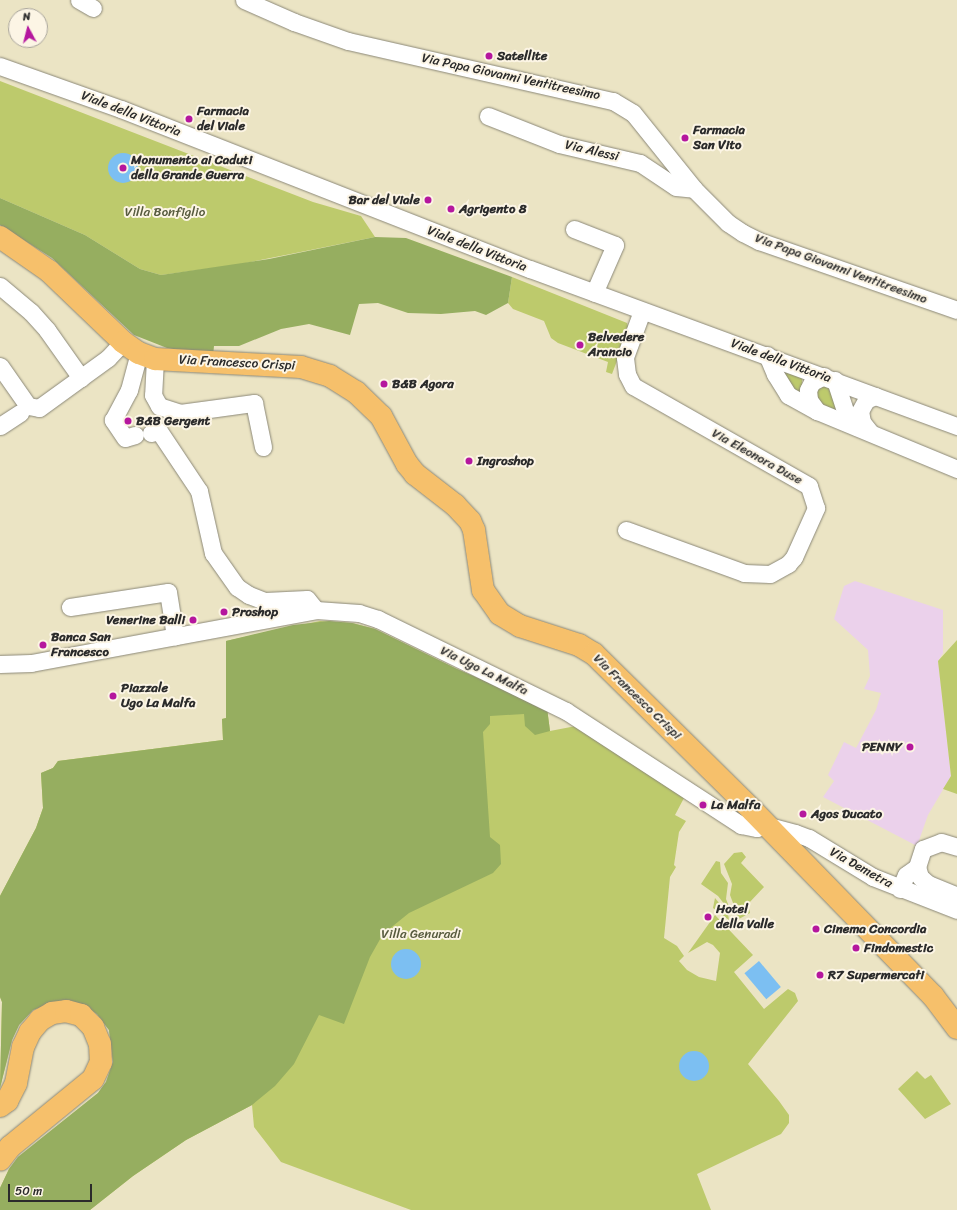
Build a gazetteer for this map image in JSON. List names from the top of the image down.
{
  "streets": {
    "main road": ["Via Francesco Crispi"],
    "street": [
      "Via Papa Giovanni Ventitreesimo",
      "Viale della Vittoria",
      "Via Alessi",
      "Via Eleonora Duse",
      "Via Ugo La Malfa",
      "Via Demetra"
    ]
  },
  "crossings": [
    ["Via Papa Giovanni Ventitreesimo", "Via Alessi"],
    ["Viale della Vittoria", "Via Eleonora Duse"],
    ["Via Francesco Crispi", "Via Ugo La Malfa"],
    ["Via Francesco Crispi", "Via Demetra"],
    ["Via Ugo La Malfa", "Via Demetra"]
  ],
  "parks": ["Villa Bonfiglio", "Villa Genuradi"],
  "places": [
    "Satellite",
    "Farmacia del Viale",
    "Farmacia San Vito",
    "Monumento ai Caduti della Grande Guerra",
    "Bar del Viale",
    "Agrigento 8",
    "Belvedere Arancio",
    "B&B Agora",
    "B&B Gergent",
    "Ingroshop",
    "Proshop",
    "Venerine Balli",
    "Banca San Francesco",
    "Piazzale Ugo La Malfa",
    "PENNY",
    "La Malfa",
    "Agos Ducato",
    "Hotel della Valle",
    "Cinema Concordia",
    "Findomestic",
    "R7 Supermercati"
  ],
  "scale_bar": "50 m",
  "north": "top"
}
